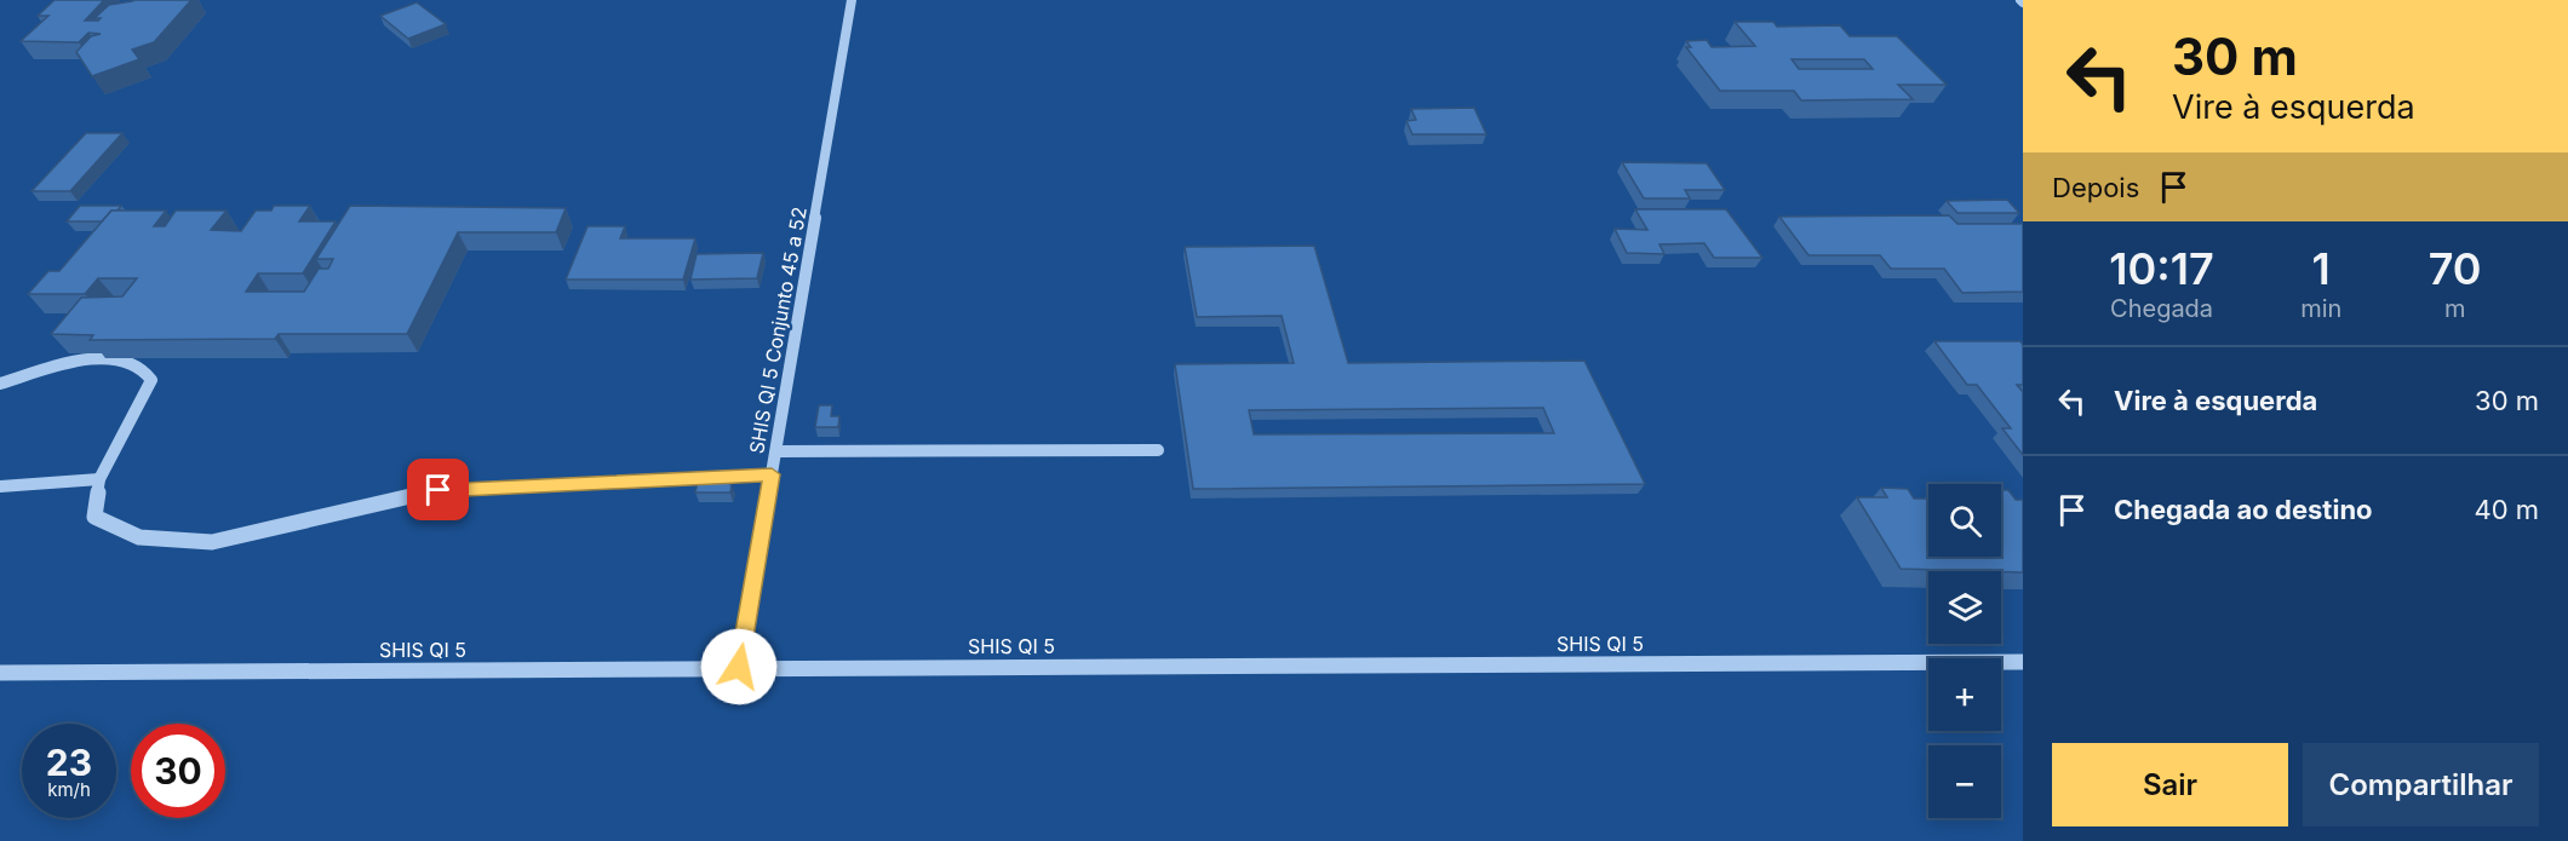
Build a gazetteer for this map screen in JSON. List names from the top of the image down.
{
  "streets": {
    "street": ["SHIS QI 5 Conjunto 45 a 52", "SHIS QI 5"]
  },
  "crossings": [
    ["SHIS QI 5 Conjunto 45 a 52", "SHIS QI 5"]
  ],
  "page": {
    "turn": ["30 m", "Vire à esquerda"],
    "then": "Depois",
    "eta": [
      "10:17",
      "Chegada",
      "1",
      "min",
      "70",
      "m"
    ],
    "list": [
      {
        "name": "Vire à esquerda",
        "value": "30 m"
      },
      {
        "name": "Chegada ao destino",
        "value": "40 m"
      }
    ],
    "map_buttons": ["+", "−"],
    "speed": "23 km/h",
    "limit": "30",
    "buttons": ["Sair", "Compartilhar"]
  }
}
